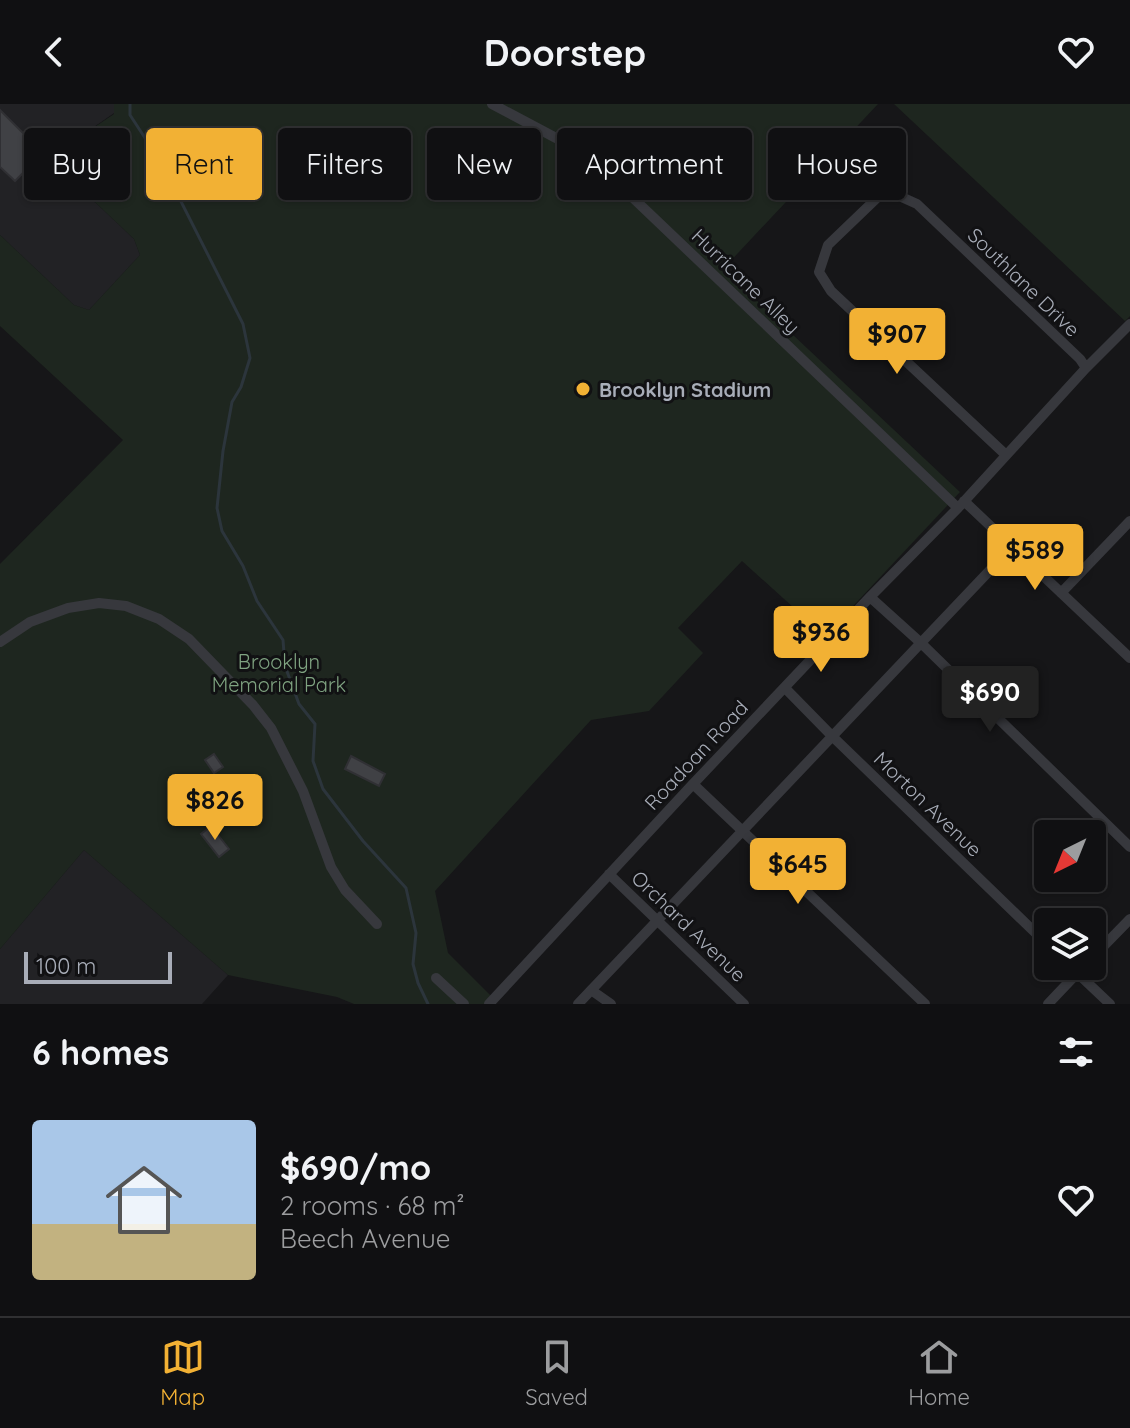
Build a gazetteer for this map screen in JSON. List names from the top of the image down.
{
  "streets": {
    "street": [
      "Hurricane Alley",
      "Southlane Drive",
      "Roadoan Road",
      "Morton Avenue",
      "Orchard Avenue"
    ]
  },
  "crossings": [
    ["Hurricane Alley", "Roadoan Road"],
    ["Southlane Drive", "Roadoan Road"],
    ["Roadoan Road", "Morton Avenue"],
    ["Roadoan Road", "Orchard Avenue"]
  ],
  "parks": ["Brooklyn Memorial Park"],
  "places": ["Brooklyn Stadium"],
  "scale_bar": "100 m",
  "north": "bottom left",
  "page": {
    "header": "Doorstep",
    "chip": [
      "Buy",
      "Rent",
      "Filters",
      "New",
      "Apartment",
      "House"
    ],
    "price": [
      "$907",
      "$589",
      "$936",
      "$690",
      "$826",
      "$645"
    ],
    "scale": "100 m",
    "heading": "6 homes",
    "list": [
      {
        "name": "$690/mo",
        "note": "2 rooms · 68 m² · Beech Avenue"
      }
    ],
    "tabs": ["Map", "Saved", "Home"]
  }
}
